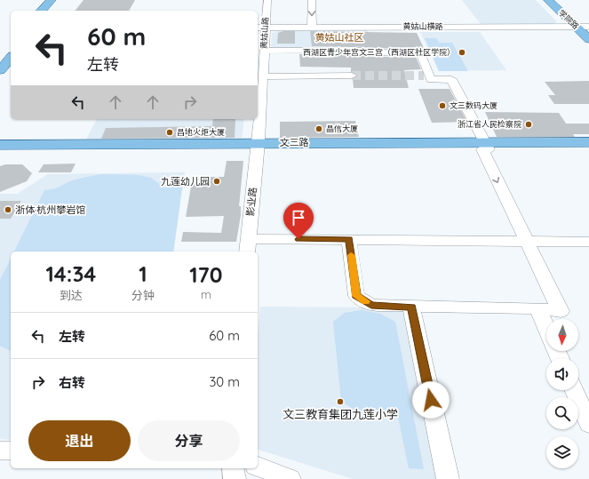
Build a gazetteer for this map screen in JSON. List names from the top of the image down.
{
  "streets": {
    "main road": ["学院路", "文三路"],
    "street": ["黄姑山横路", "黄姑山路", "影业路"]
  },
  "crossings": [
    ["学院路", "黄姑山横路"],
    ["黄姑山横路", "黄姑山路"],
    ["黄姑山路", "文三路"],
    ["黄姑山路", "影业路"],
    ["文三路", "影业路"]
  ],
  "districts": ["黄姑山社区"],
  "places": [
    "西湖区青少年宫文三宫（西湖区社区学院）",
    "文三数码大厦",
    "浙江省人民检察院",
    "晶信大厦",
    "昌地火炬大厦",
    "九莲幼儿园",
    "浙体·杭州攀岩馆",
    "文三教育集团九莲小学"
  ],
  "north": "bottom",
  "page": {
    "turn": ["60 m", "左转"],
    "eta": [
      "14:34",
      "到达",
      "1",
      "分钟",
      "170",
      "m"
    ],
    "list": [
      {
        "name": "左转",
        "value": "60 m"
      },
      {
        "name": "右转",
        "value": "30 m"
      }
    ],
    "buttons": ["退出", "分享"]
  }
}
